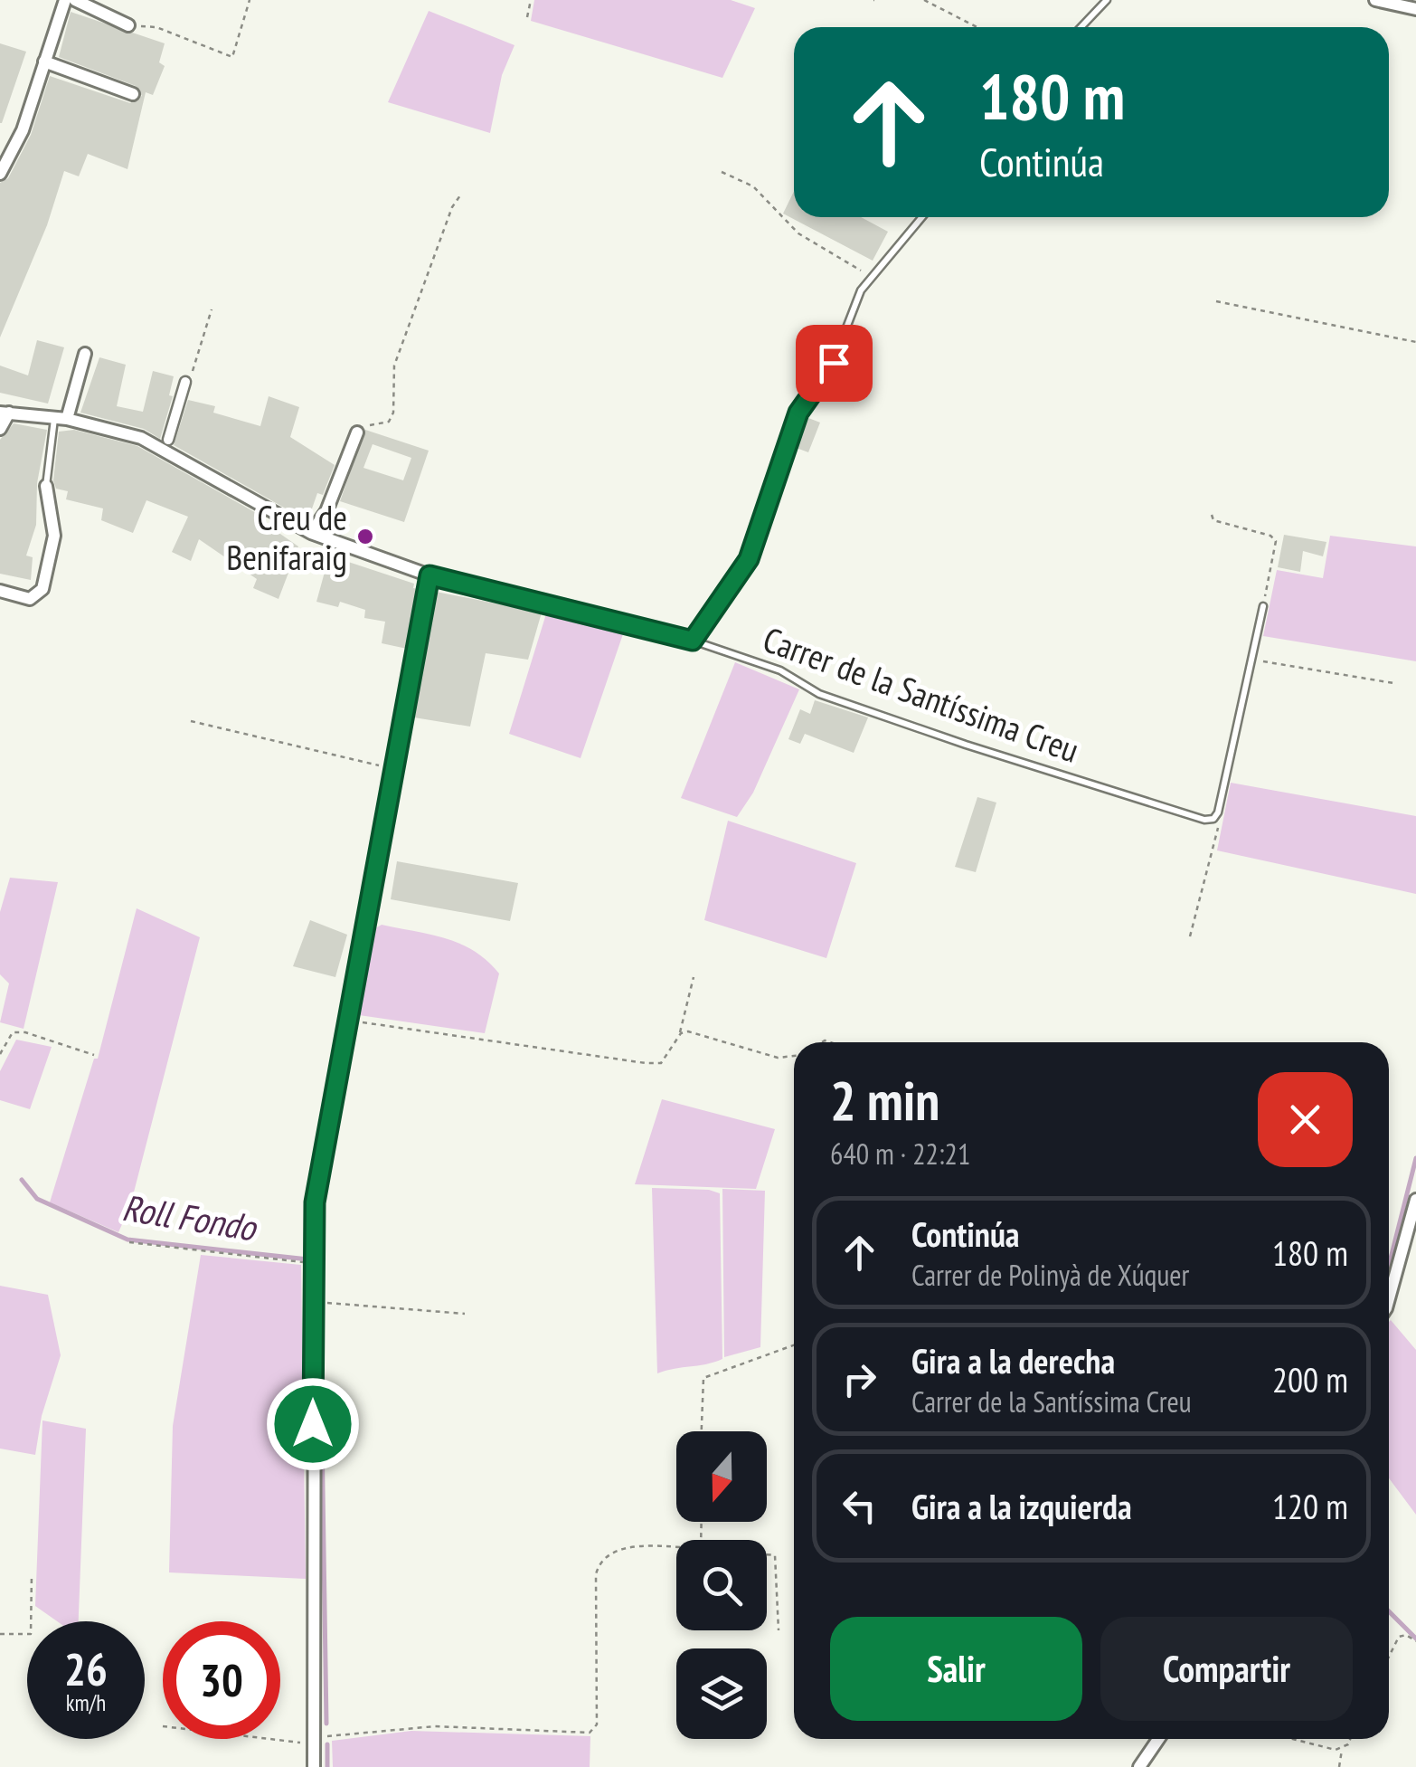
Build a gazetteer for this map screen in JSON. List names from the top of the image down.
{
  "streets": {
    "street": ["Carrer de la Santíssima Creu"]
  },
  "water": ["Roll Fondo"],
  "places": ["Creu de Benifaraig"],
  "north": "bottom",
  "page": {
    "turn": ["180 m", "Continúa"],
    "heading": ["2 min", "640 m · 22:21"],
    "list": [
      {
        "name": "Continúa",
        "note": "Carrer de Polinyà de Xúquer",
        "value": "180 m"
      },
      {
        "name": "Gira a la derecha",
        "note": "Carrer de la Santíssima Creu",
        "value": "200 m"
      },
      {
        "name": "Gira a la izquierda",
        "value": "120 m"
      }
    ],
    "buttons": ["Salir", "Compartir"],
    "speed": "26 km/h",
    "limit": "30"
  }
}
